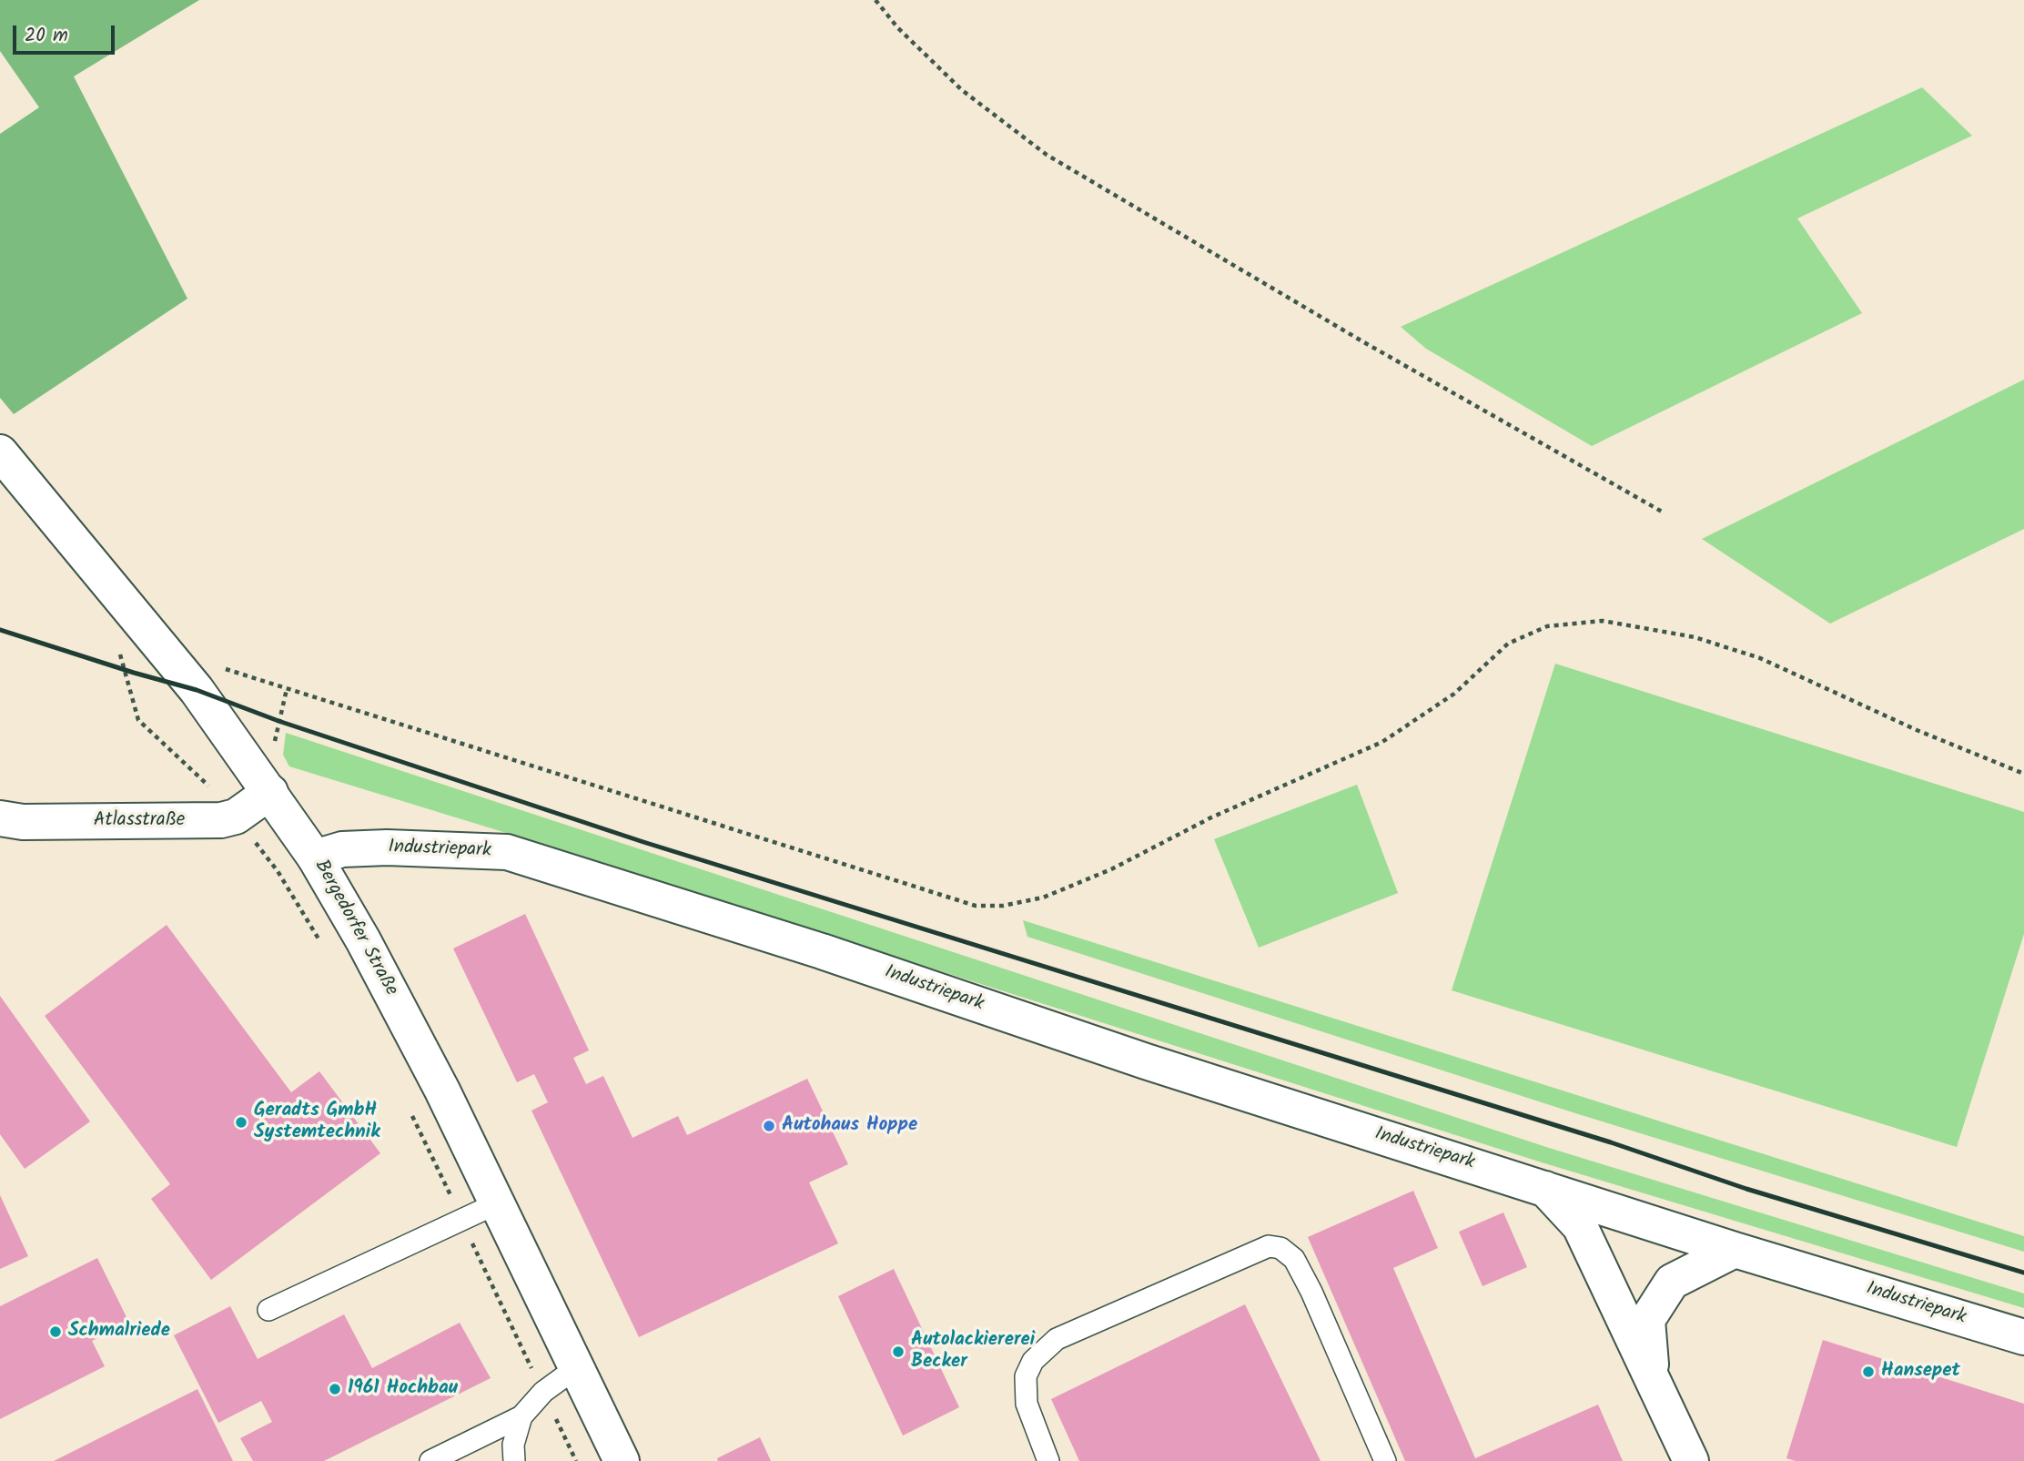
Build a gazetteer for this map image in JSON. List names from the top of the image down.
{
  "streets": {
    "street": ["Atlasstraße", "Industriepark", "Bergedorfer Straße"]
  },
  "crossings": [
    ["Atlasstraße", "Bergedorfer Straße"],
    ["Industriepark", "Bergedorfer Straße"]
  ],
  "places": [
    "Geradts GmbH Systemtechnik",
    "Autohaus Hoppe",
    "Schmalriede",
    "Autolackiererei Becker",
    "Hansepet",
    "1961 Hochbau"
  ],
  "scale_bar": "20 m"
}
